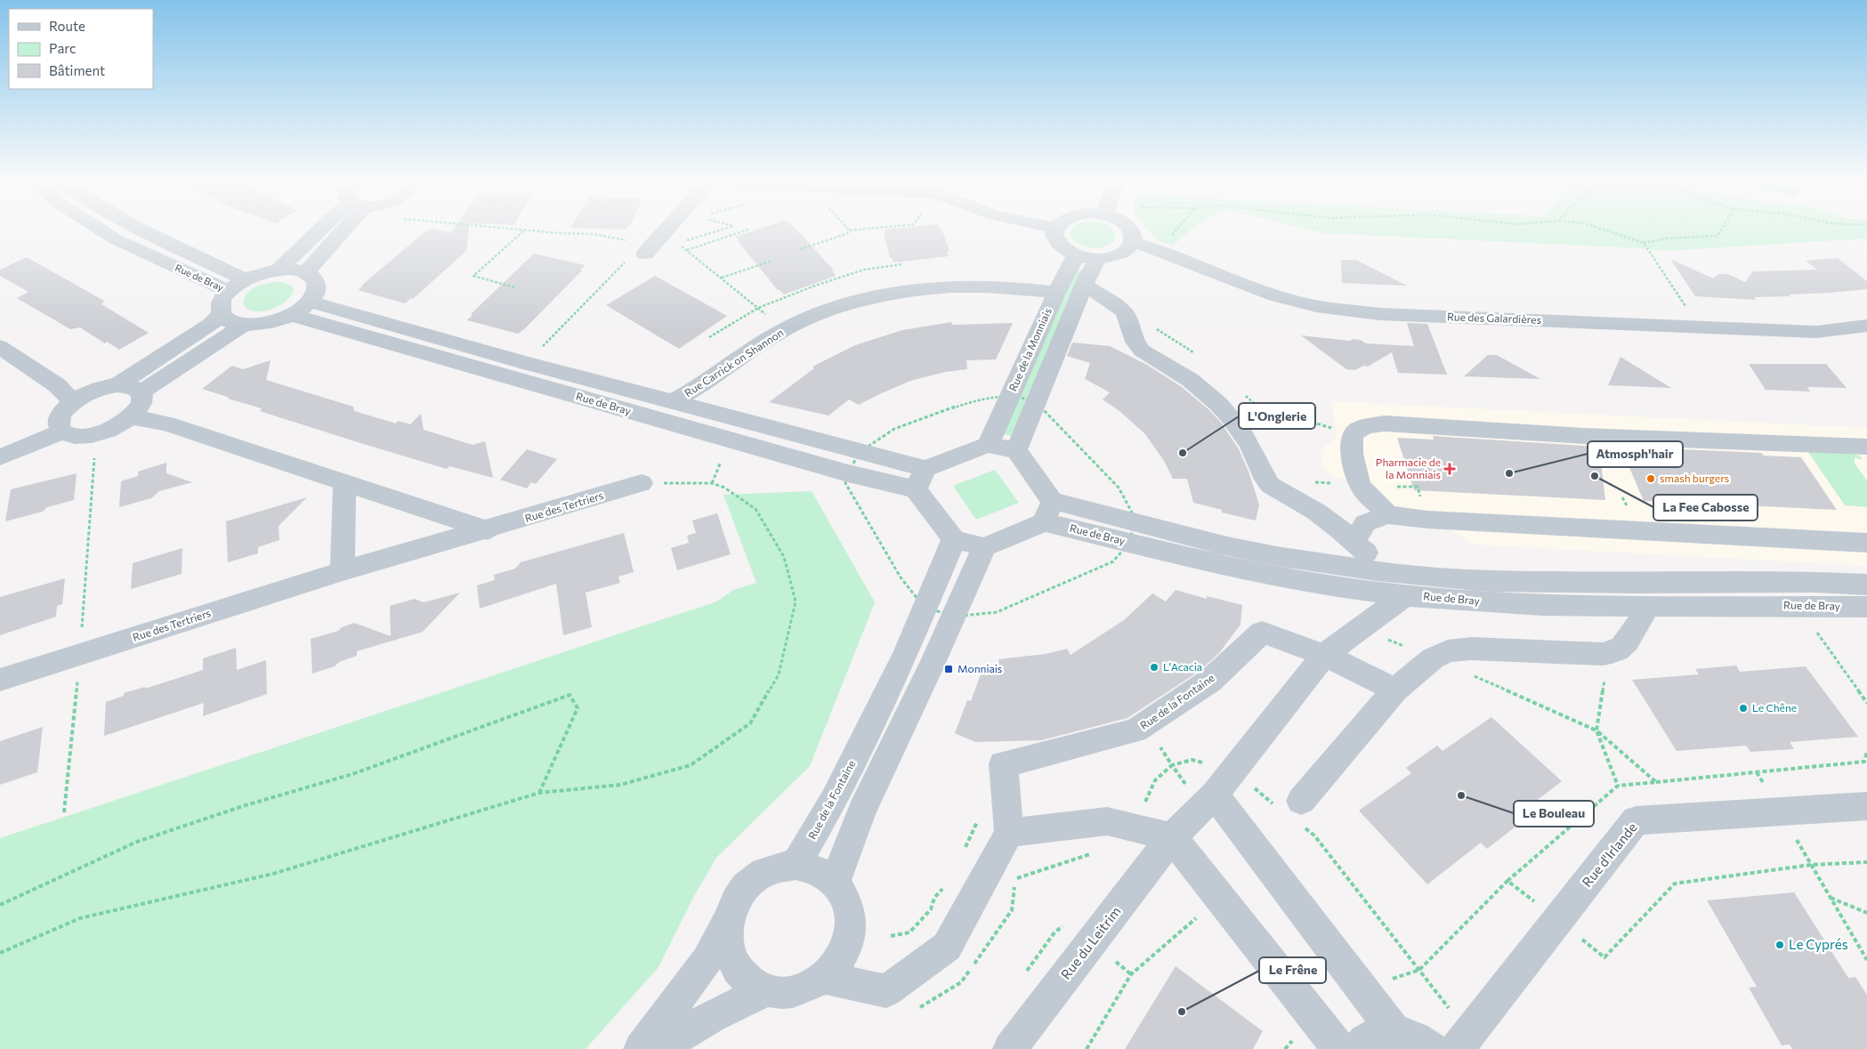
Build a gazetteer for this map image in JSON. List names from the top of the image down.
{
  "streets": {
    "street": [
      "Rue de Bray",
      "Rue des Galardières",
      "Rue de la Monniais",
      "Rue Carrick on Shannon",
      "Rue des Tertriers",
      "Rue de la Fontaine",
      "Rue d'Irlande",
      "Rue du Leitrim"
    ]
  },
  "crossings": [
    ["Rue de Bray", "Rue Carrick on Shannon"],
    ["Rue de Bray", "Rue du Leitrim"],
    ["Rue de la Monniais", "Rue Carrick on Shannon"],
    ["Rue de la Fontaine", "Rue du Leitrim"]
  ],
  "places": {
    "other": [
      "L'Onglerie",
      "Atmosph'hair",
      "La Fee Cabosse",
      "smash burgers",
      "L'Acacia",
      "Le Chêne",
      "Le Bouleau",
      "Le Cyprés",
      "Le Frêne"
    ],
    "health": ["Pharmacie de la Monniais"],
    "transit": ["Monniais"]
  },
  "legend": ["Route", "Parc", "Bâtiment"]
}
